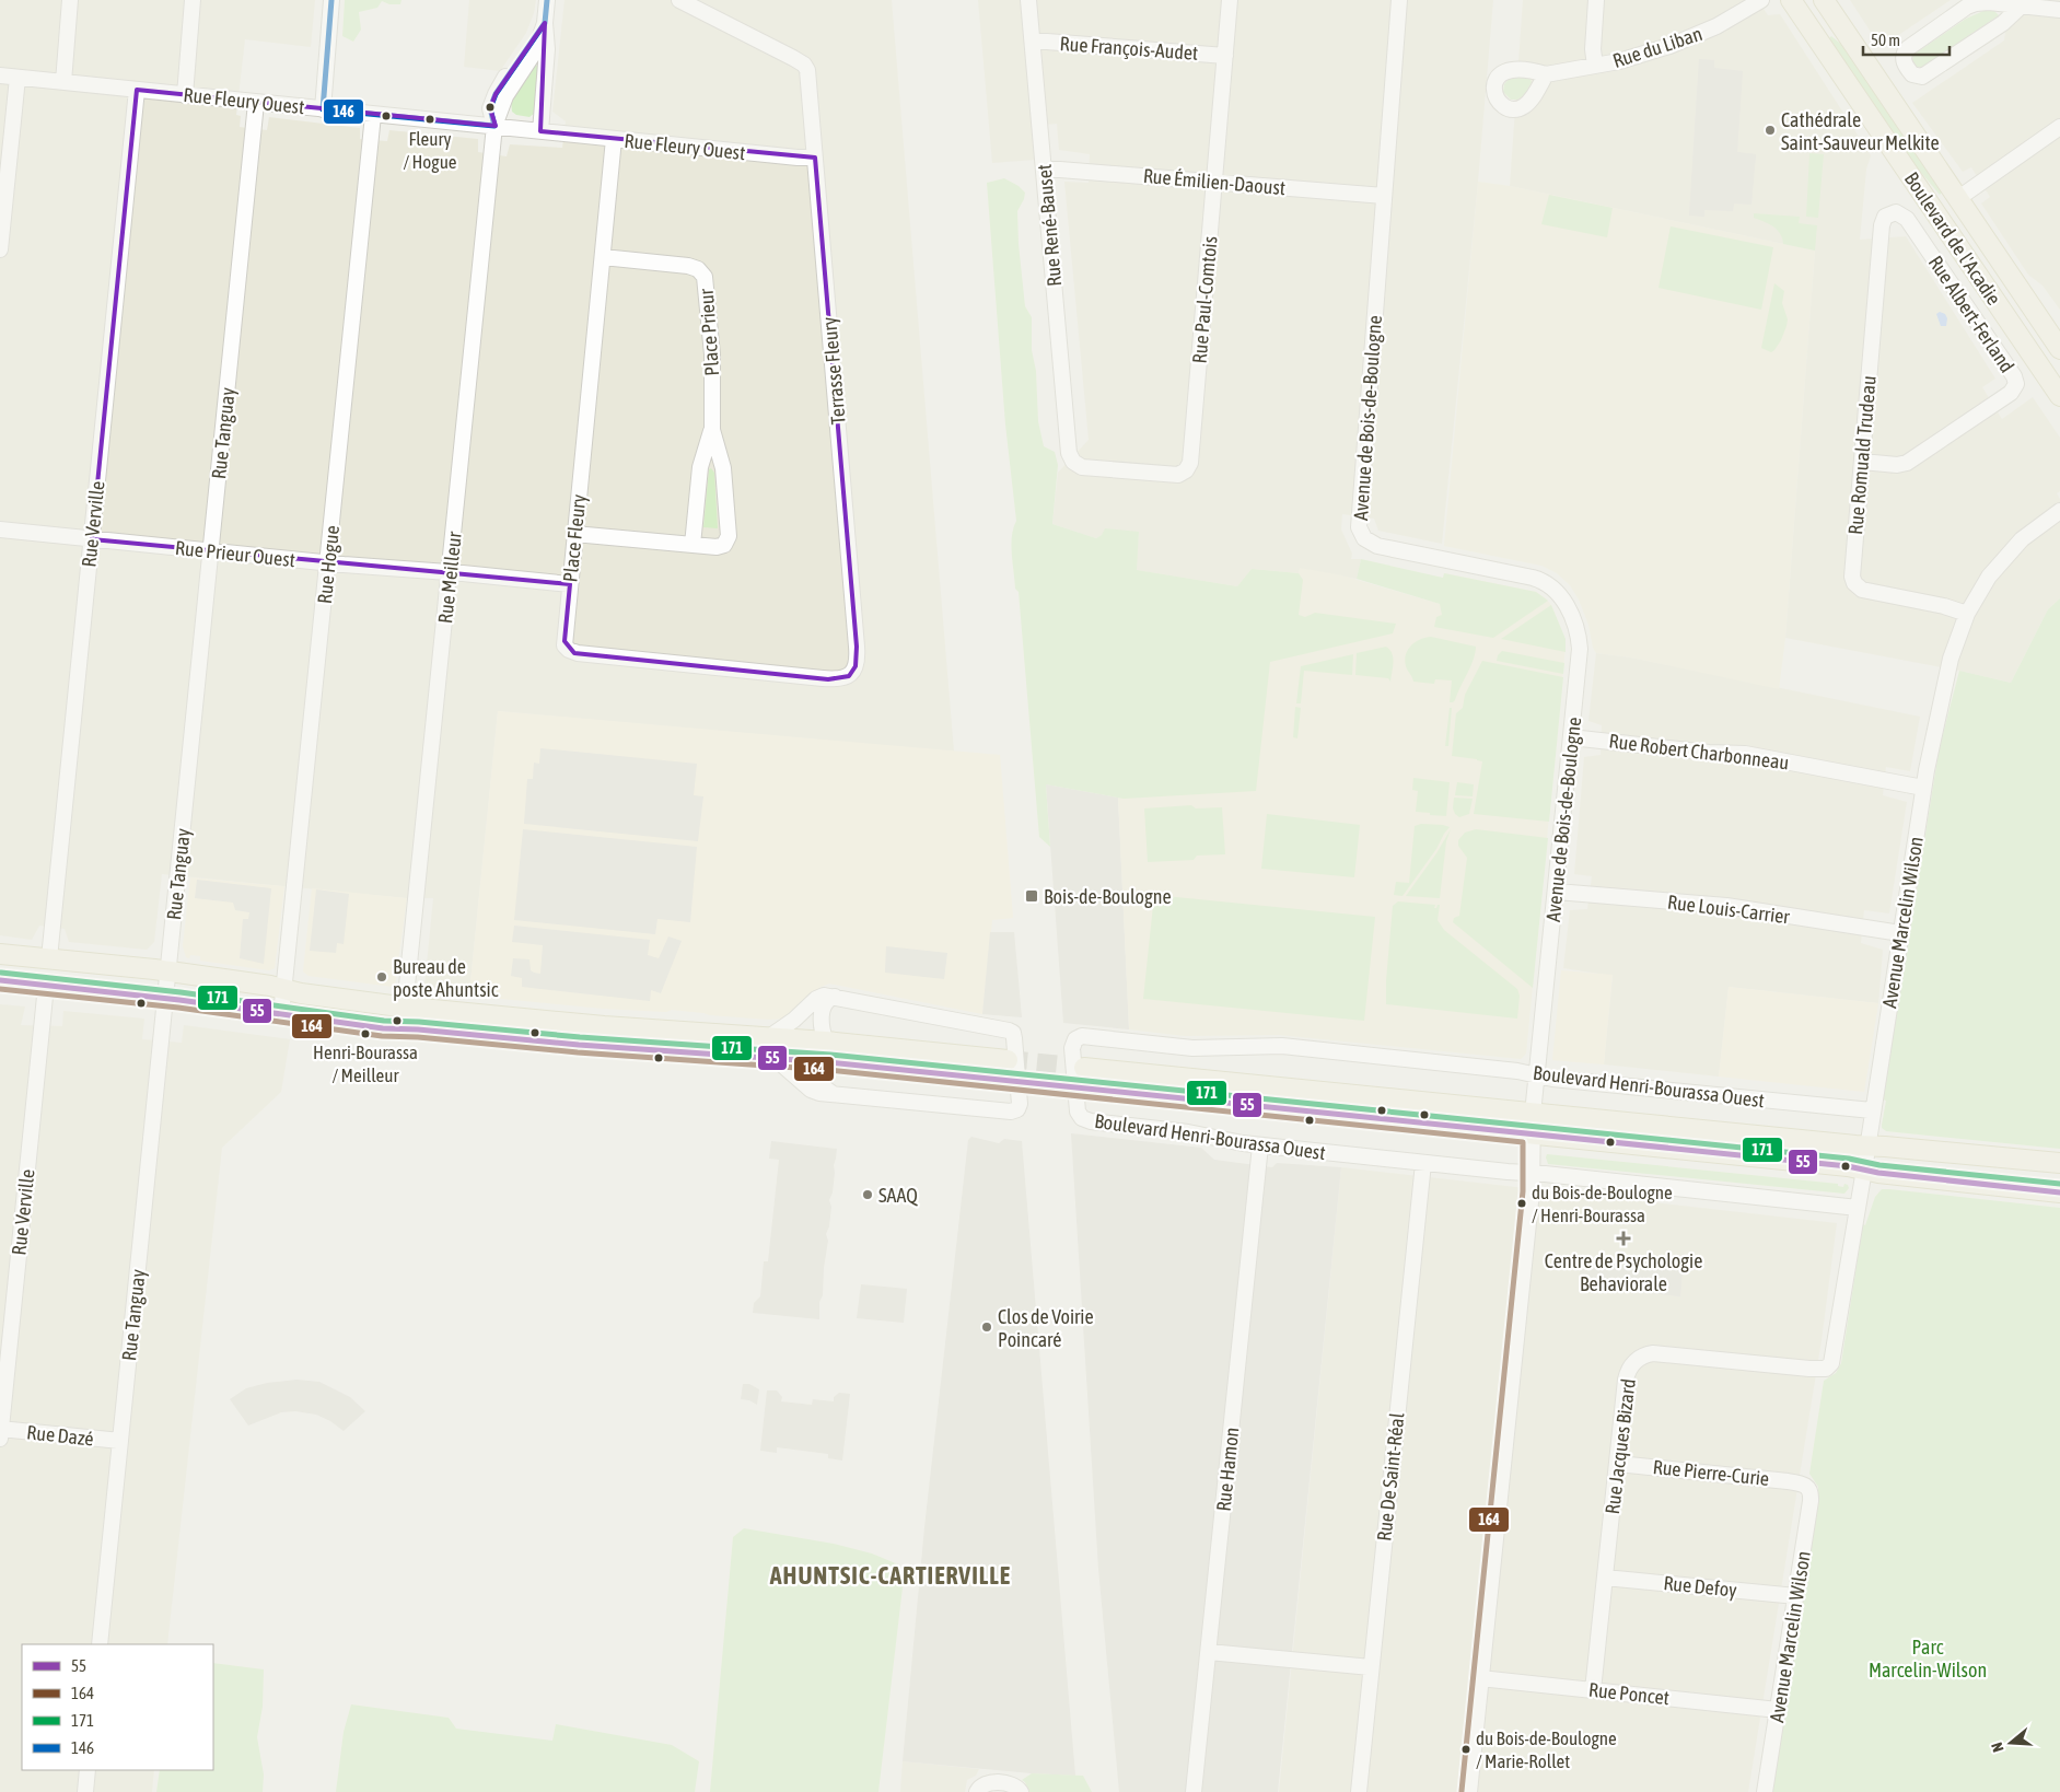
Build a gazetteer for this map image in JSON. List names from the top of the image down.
{
  "streets": {
    "main road": ["Boulevard de l'Acadie", "Boulevard Henri-Bourassa Ouest"],
    "street": [
      "Rue du Liban",
      "Rue François-Audet",
      "Rue Fleury Ouest",
      "Rue Émilien-Daoust",
      "Rue René-Bauset",
      "Rue Paul-Comtois",
      "Rue Albert-Ferland",
      "Place Prieur",
      "Terrasse Fleury",
      "Avenue de Bois-de-Boulogne",
      "Rue Tanguay",
      "Rue Romuald Trudeau",
      "Rue Verville",
      "Place Fleury",
      "Rue Prieur Ouest",
      "Rue Hogue",
      "Rue Meilleur",
      "Rue Robert Charbonneau",
      "Rue Louis-Carrier",
      "Avenue Marcelin Wilson",
      "Rue Dazé",
      "Rue Jacques Bizard",
      "Rue Hamon",
      "Rue Pierre-Curie",
      "Rue De Saint-Réal",
      "Rue Defoy",
      "Rue Poncet"
    ]
  },
  "crossings": [
    ["Rue François-Audet", "Rue René-Bauset"],
    ["Rue François-Audet", "Rue Paul-Comtois"],
    ["Rue Fleury Ouest", "Terrasse Fleury"],
    ["Rue Fleury Ouest", "Rue Tanguay"],
    ["Rue Fleury Ouest", "Rue Verville"],
    ["Rue Fleury Ouest", "Place Fleury"],
    ["Rue Fleury Ouest", "Rue Hogue"],
    ["Rue Fleury Ouest", "Rue Meilleur"],
    ["Rue Émilien-Daoust", "Rue René-Bauset"],
    ["Rue Émilien-Daoust", "Rue Paul-Comtois"],
    ["Rue Émilien-Daoust", "Avenue de Bois-de-Boulogne"],
    ["Rue René-Bauset", "Rue Paul-Comtois"],
    ["Rue Albert-Ferland", "Rue Romuald Trudeau"],
    ["Place Prieur", "Place Fleury"],
    ["Terrasse Fleury", "Place Fleury"],
    ["Avenue de Bois-de-Boulogne", "Rue Robert Charbonneau"],
    ["Avenue de Bois-de-Boulogne", "Rue Louis-Carrier"],
    ["Avenue de Bois-de-Boulogne", "Boulevard Henri-Bourassa Ouest"],
    ["Avenue de Bois-de-Boulogne", "Rue Poncet"],
    ["Rue Tanguay", "Rue Prieur Ouest"],
    ["Rue Tanguay", "Rue Dazé"],
    ["Rue Romuald Trudeau", "Avenue Marcelin Wilson"],
    ["Rue Verville", "Rue Prieur Ouest"],
    ["Rue Verville", "Rue Dazé"],
    ["Place Fleury", "Rue Prieur Ouest"],
    ["Rue Prieur Ouest", "Rue Hogue"],
    ["Rue Prieur Ouest", "Rue Meilleur"],
    ["Rue Robert Charbonneau", "Avenue Marcelin Wilson"],
    ["Rue Louis-Carrier", "Avenue Marcelin Wilson"],
    ["Avenue Marcelin Wilson", "Boulevard Henri-Bourassa Ouest"],
    ["Avenue Marcelin Wilson", "Rue Jacques Bizard"],
    ["Avenue Marcelin Wilson", "Rue Pierre-Curie"],
    ["Avenue Marcelin Wilson", "Rue Defoy"],
    ["Avenue Marcelin Wilson", "Rue Poncet"],
    ["Boulevard Henri-Bourassa Ouest", "Rue Hamon"],
    ["Boulevard Henri-Bourassa Ouest", "Rue De Saint-Réal"],
    ["Rue Jacques Bizard", "Rue Pierre-Curie"],
    ["Rue Jacques Bizard", "Rue Defoy"],
    ["Rue Jacques Bizard", "Rue Poncet"]
  ],
  "districts": ["AHUNTSIC-CARTIERVILLE"],
  "parks": ["Parc Marcelin-Wilson"],
  "places": {
    "other": [
      "Fleury / Hogue",
      "Cathédrale Saint-Sauveur Melkite",
      "Bureau de poste Ahuntsic",
      "Henri-Bourassa / Meilleur",
      "SAAQ",
      "du Bois-de-Boulogne / Henri-Bourassa",
      "Clos de Voirie Poincaré",
      "du Bois-de-Boulogne / Marie-Rollet"
    ],
    "transit": ["Bois-de-Boulogne"],
    "health": ["Centre de Psychologie Behaviorale"]
  },
  "lines": [
    "transit line 146",
    "transit line 171",
    "transit line 55",
    "transit line 164"
  ],
  "legend": [
    "55",
    "164",
    "171",
    "146"
  ],
  "scale_bar": "50 m",
  "north": "left"
}
